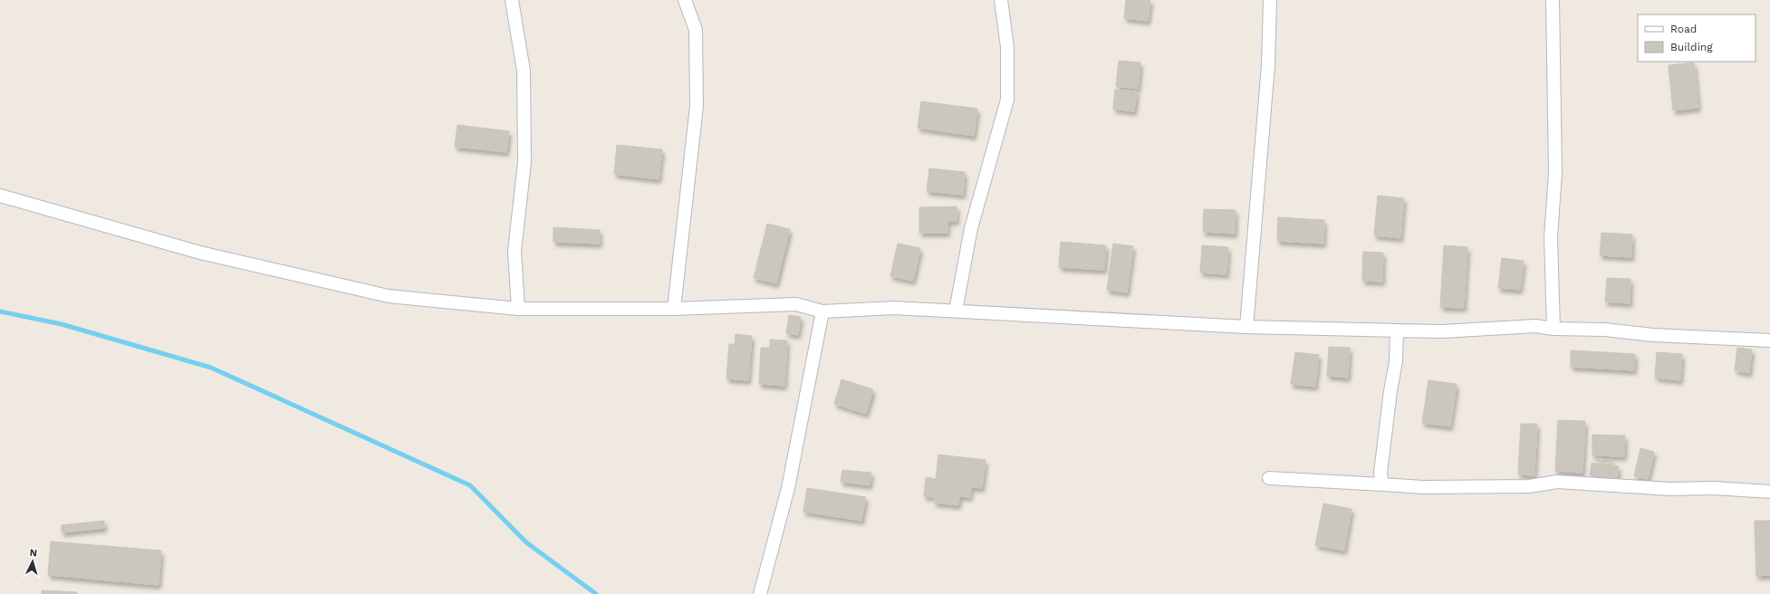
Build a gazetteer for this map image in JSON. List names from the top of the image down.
{
  "legend": ["Road", "Building"],
  "north": "top"
}
